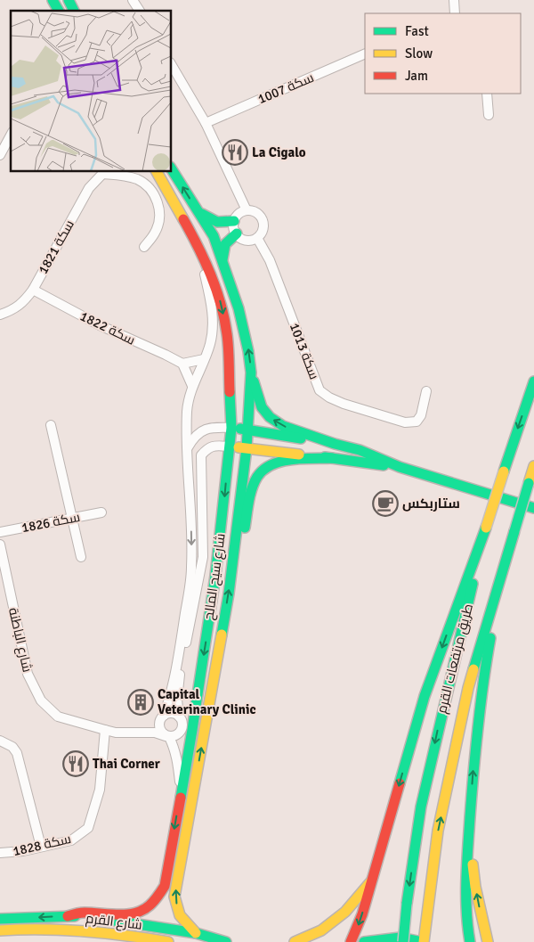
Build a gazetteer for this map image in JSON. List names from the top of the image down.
{
  "streets": {
    "main road": ["شارع سيح المالح", "طريق مرتفعات القرم", "شارع القرم"],
    "street": [
      "سكة 1007",
      "سكة 1821",
      "سكة 1822",
      "سكة 1013",
      "سكة 1826",
      "شارع الباطنة",
      "سكة 1828"
    ]
  },
  "crossings": [
    ["سكة 1821", "سكة 1822"],
    ["شارع سيح المالح", "شارع القرم"],
    ["شارع الباطنة", "سكة 1828"]
  ],
  "places": {
    "restaurant": ["La Cigalo", "Thai Corner"],
    "cafe": ["ستاربكس"],
    "building": ["Capital Veterinary Clinic"]
  },
  "legend": ["Fast", "Slow", "Jam"]
}
